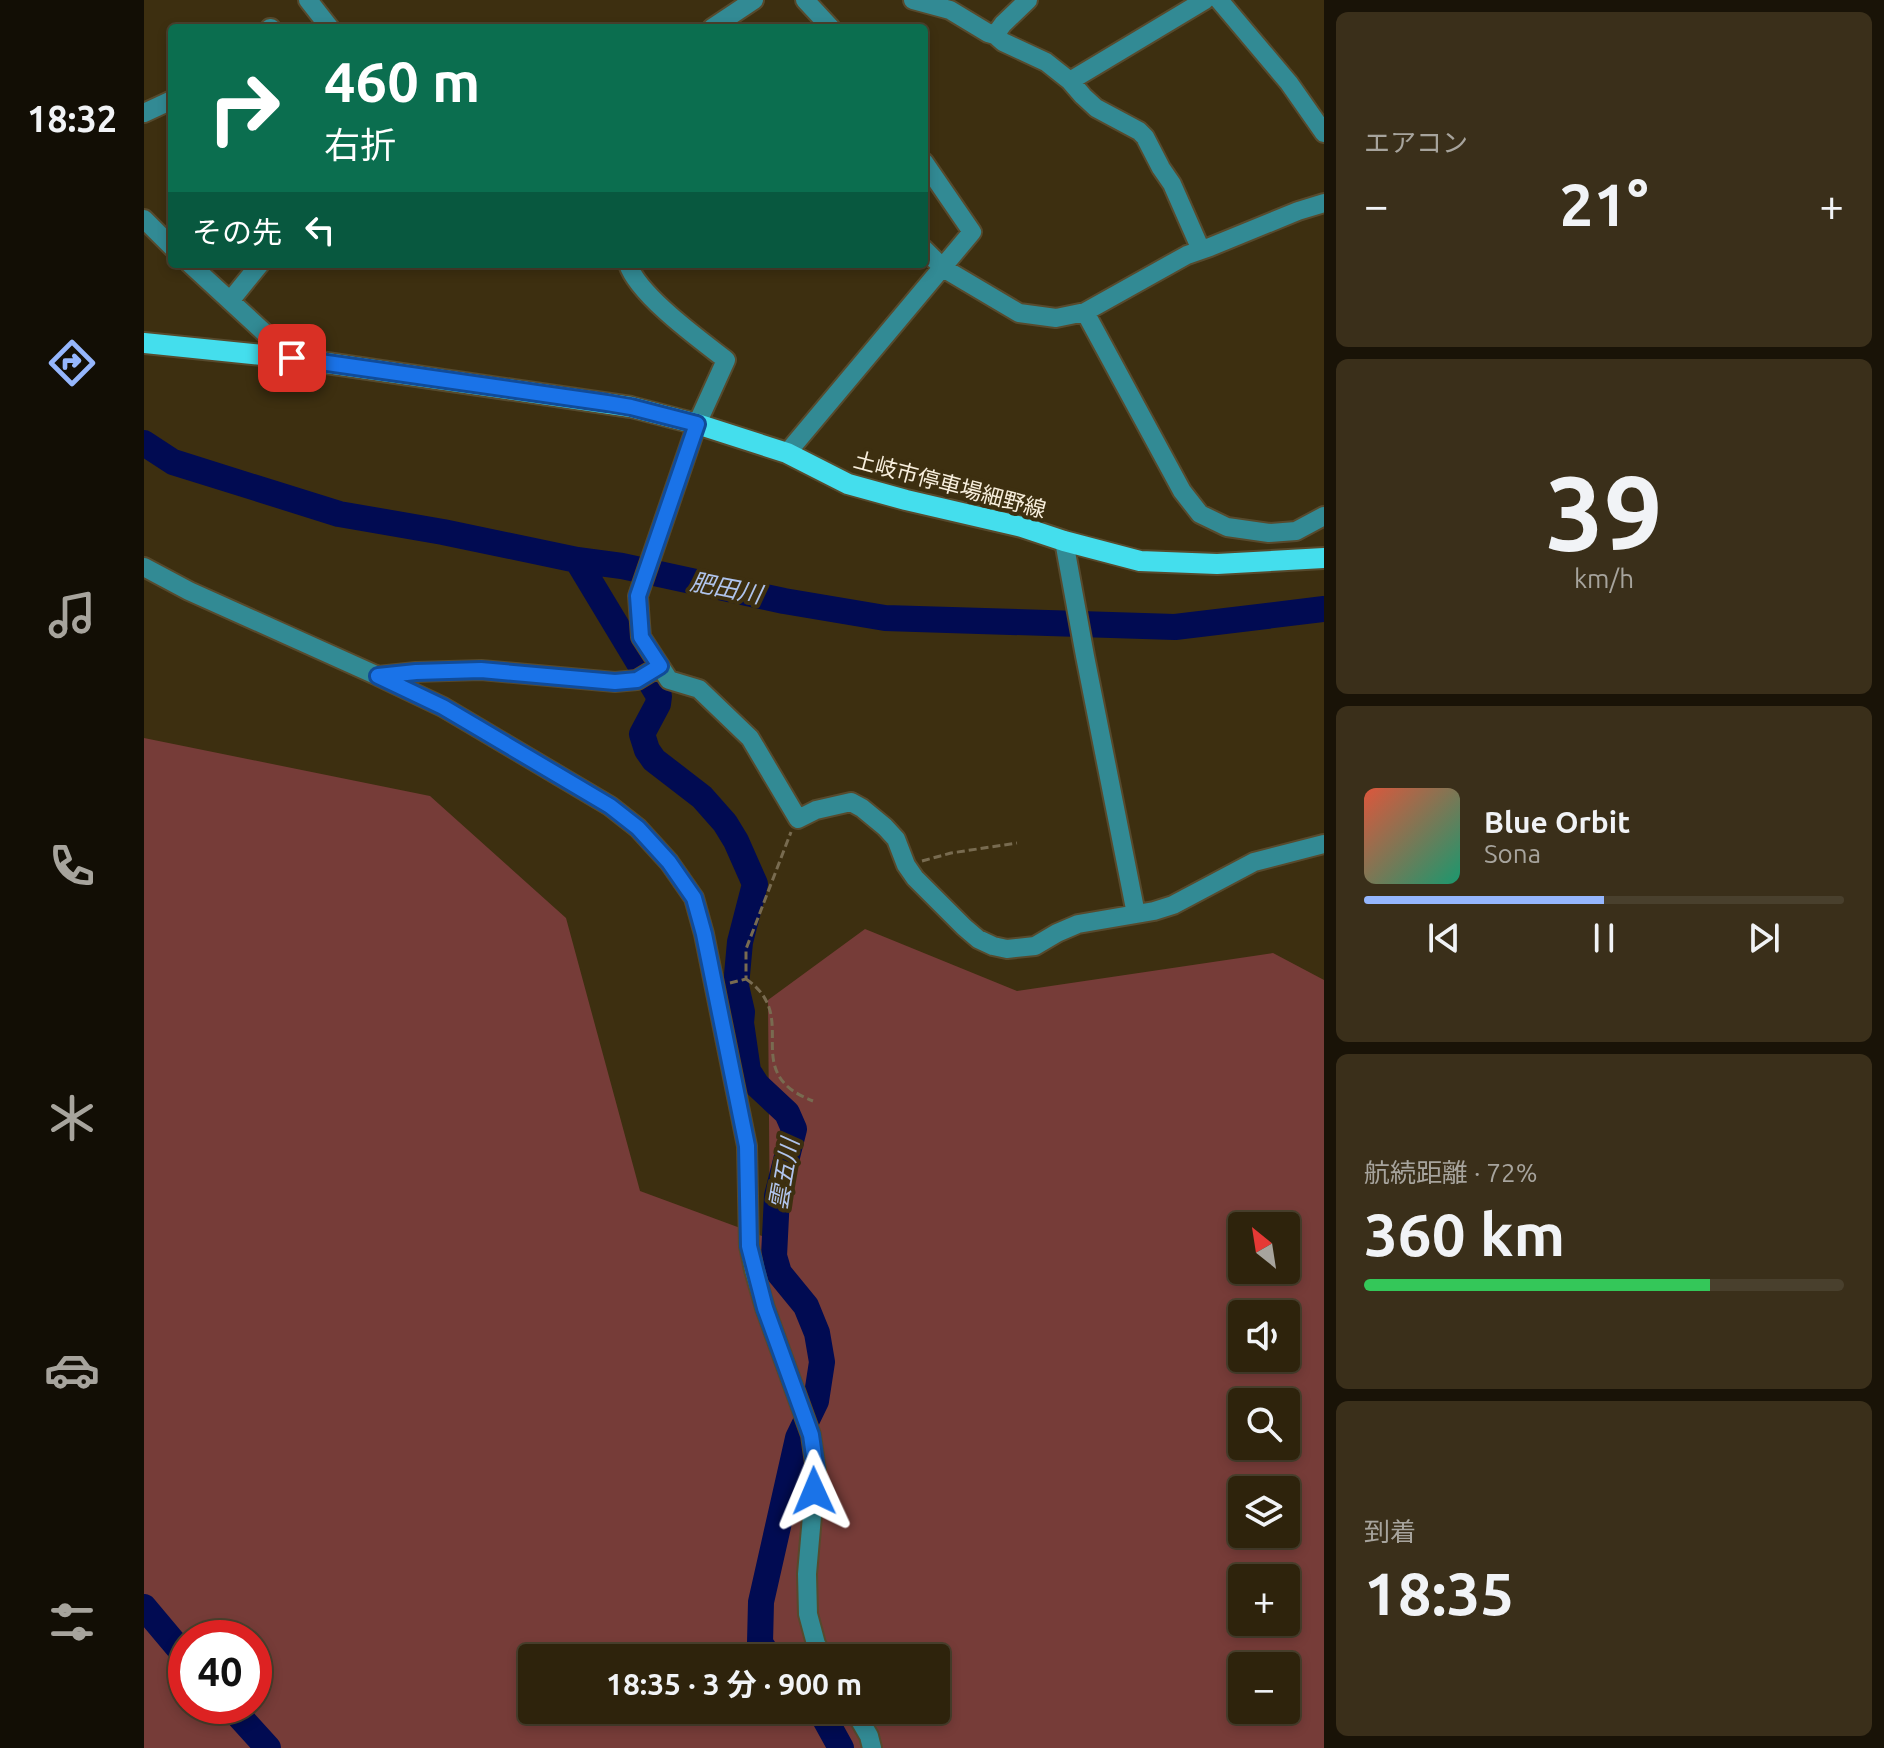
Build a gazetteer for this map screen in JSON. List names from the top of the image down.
{
  "streets": {
    "main road": ["土岐市停車場細野線"]
  },
  "water": ["肥田川", "雲五川"],
  "north": "top left",
  "page": {
    "tabs": "18:32",
    "tile": [
      "エアコン",
      ["39", "km/h"],
      ["航続距離 · 72%", "360 km"],
      ["到着", "18:35"]
    ],
    "turn": ["460 m", "右折"],
    "heat": ["−", "21°", "+"],
    "then": "その先",
    "song": ["Blue Orbit", "Sona"],
    "map_buttons": ["+", "−"],
    "limit": "40",
    "trip": "18:35 · 3 分 · 900 m"
  }
}
